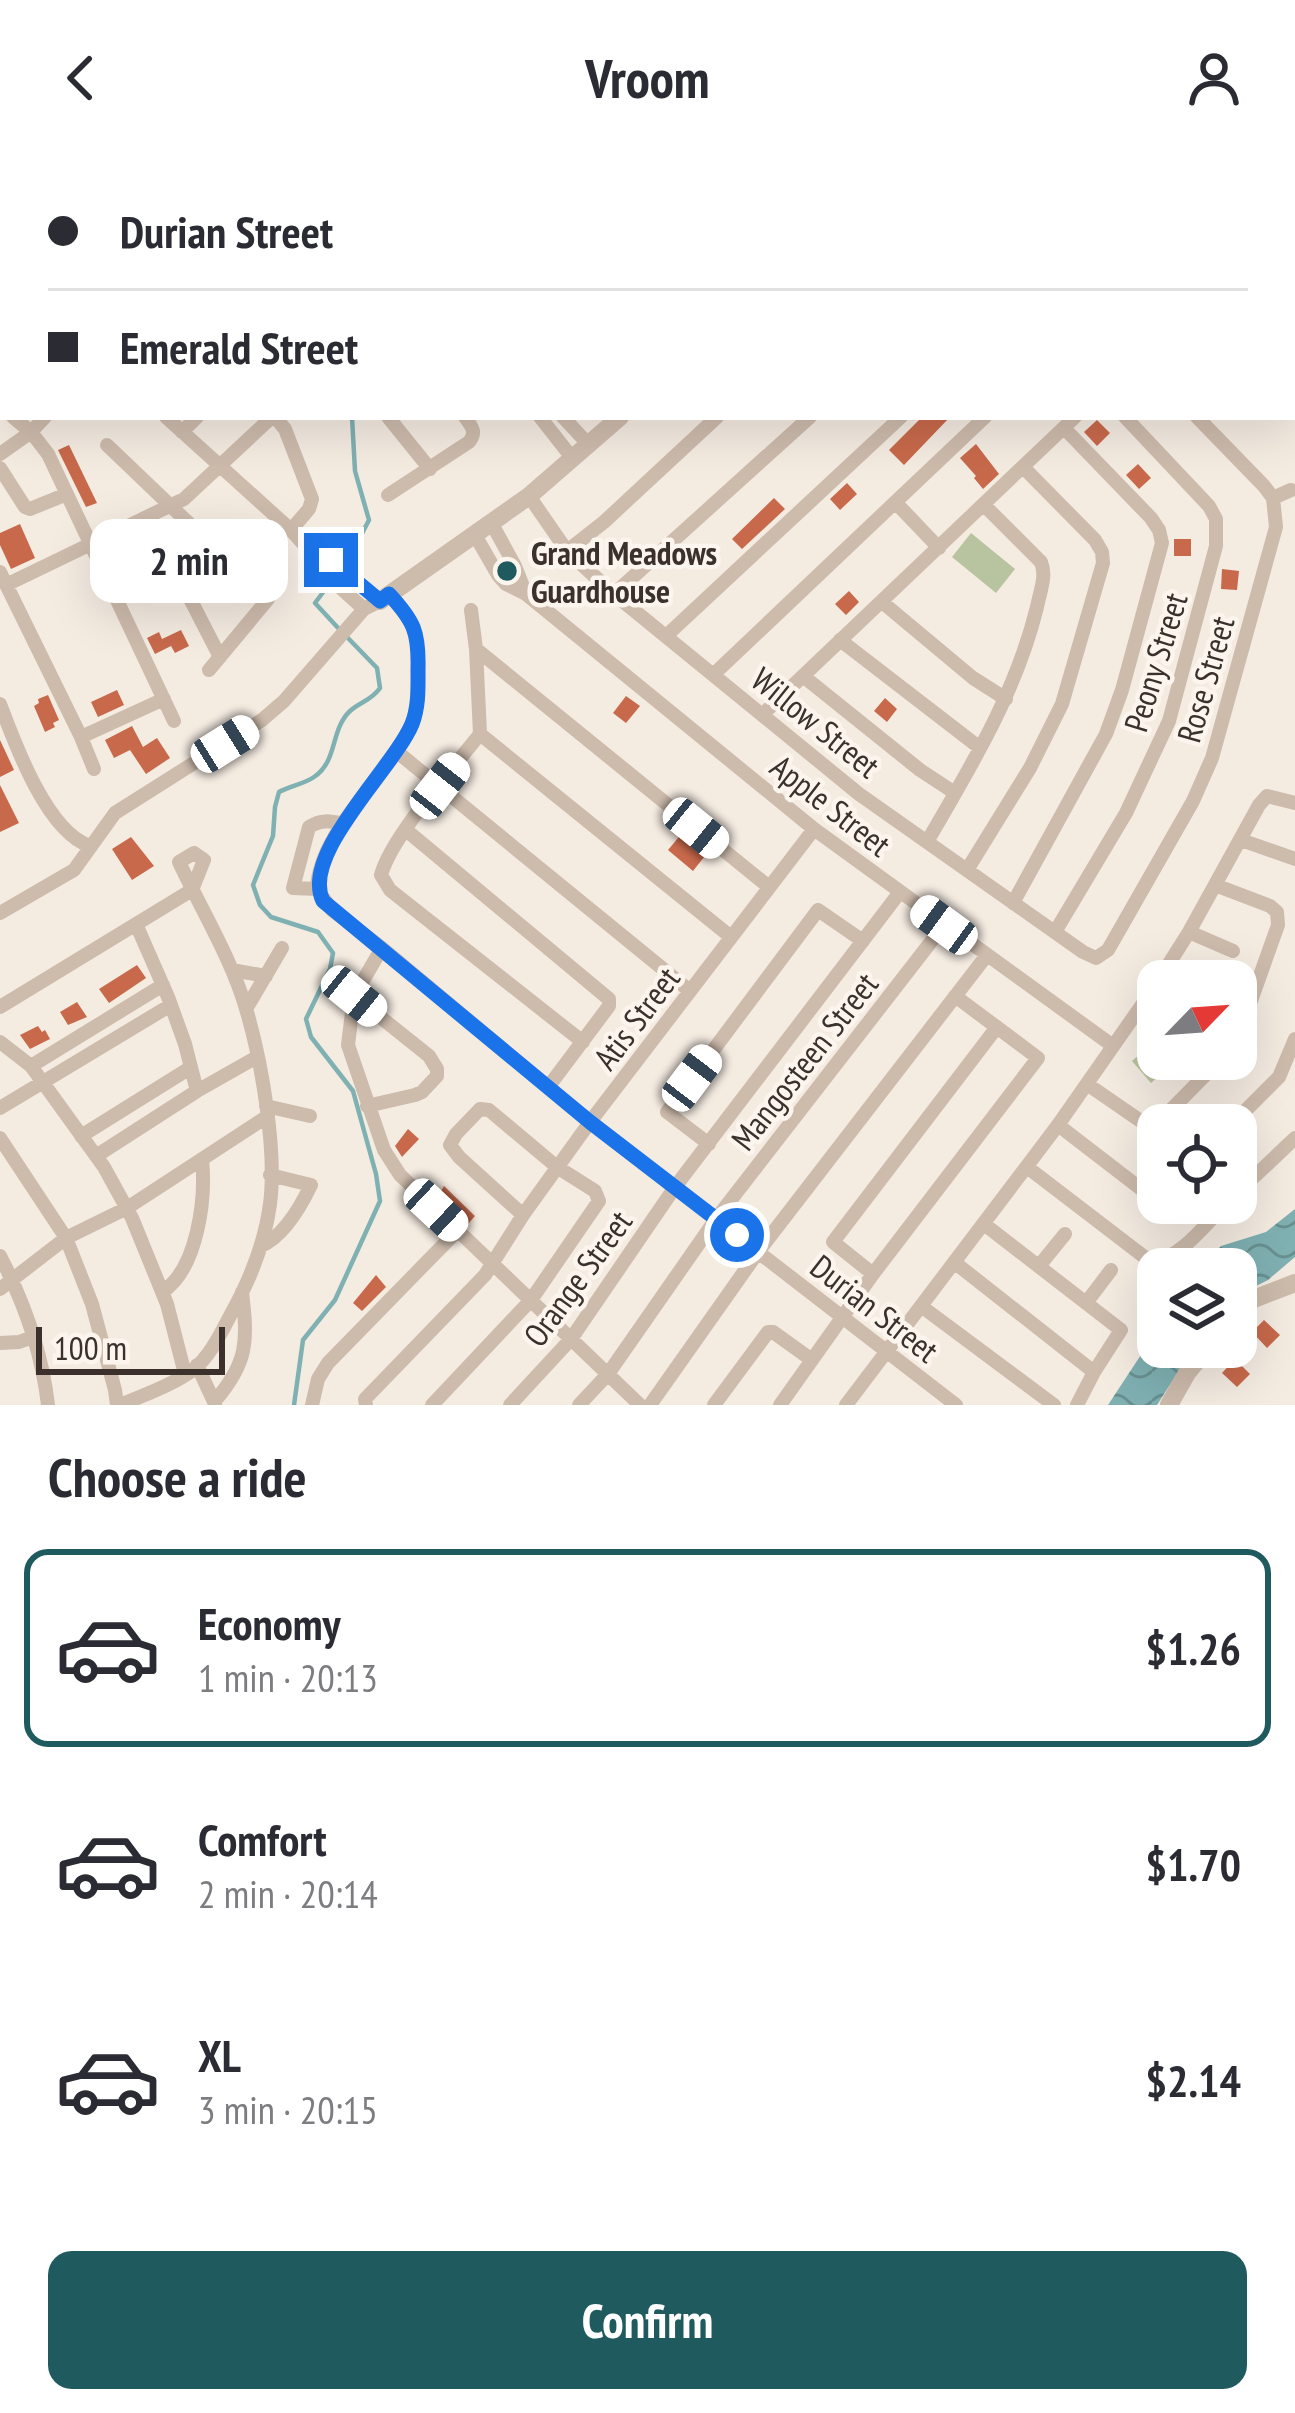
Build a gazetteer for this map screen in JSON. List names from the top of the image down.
{
  "streets": {
    "street": [
      "Peony Street",
      "Rose Street",
      "Willow Street",
      "Apple Street",
      "Atis Street",
      "Mangosteen Street",
      "Orange Street",
      "Durian Street"
    ]
  },
  "crossings": [
    ["Peony Street", "Willow Street"],
    ["Rose Street", "Willow Street"],
    ["Apple Street", "Atis Street"],
    ["Apple Street", "Mangosteen Street"],
    ["Apple Street", "Orange Street"],
    ["Atis Street", "Durian Street"],
    ["Mangosteen Street", "Durian Street"],
    ["Orange Street", "Durian Street"]
  ],
  "places": ["Grand Meadows Guardhouse"],
  "scale_bar": "100 m",
  "north": "top right",
  "page": {
    "header": "Vroom",
    "banner": ["Durian Street", "Emerald Street"],
    "bubble": "2 min",
    "scale": "100 m",
    "heading": "Choose a ride",
    "list": [
      {
        "name": "Economy",
        "note": "1 min · 20:13",
        "value": "$1.26"
      },
      {
        "name": "Comfort",
        "note": "2 min · 20:14",
        "value": "$1.70"
      },
      {
        "name": "XL",
        "note": "3 min · 20:15",
        "value": "$2.14"
      }
    ],
    "buttons": "Confirm"
  }
}
